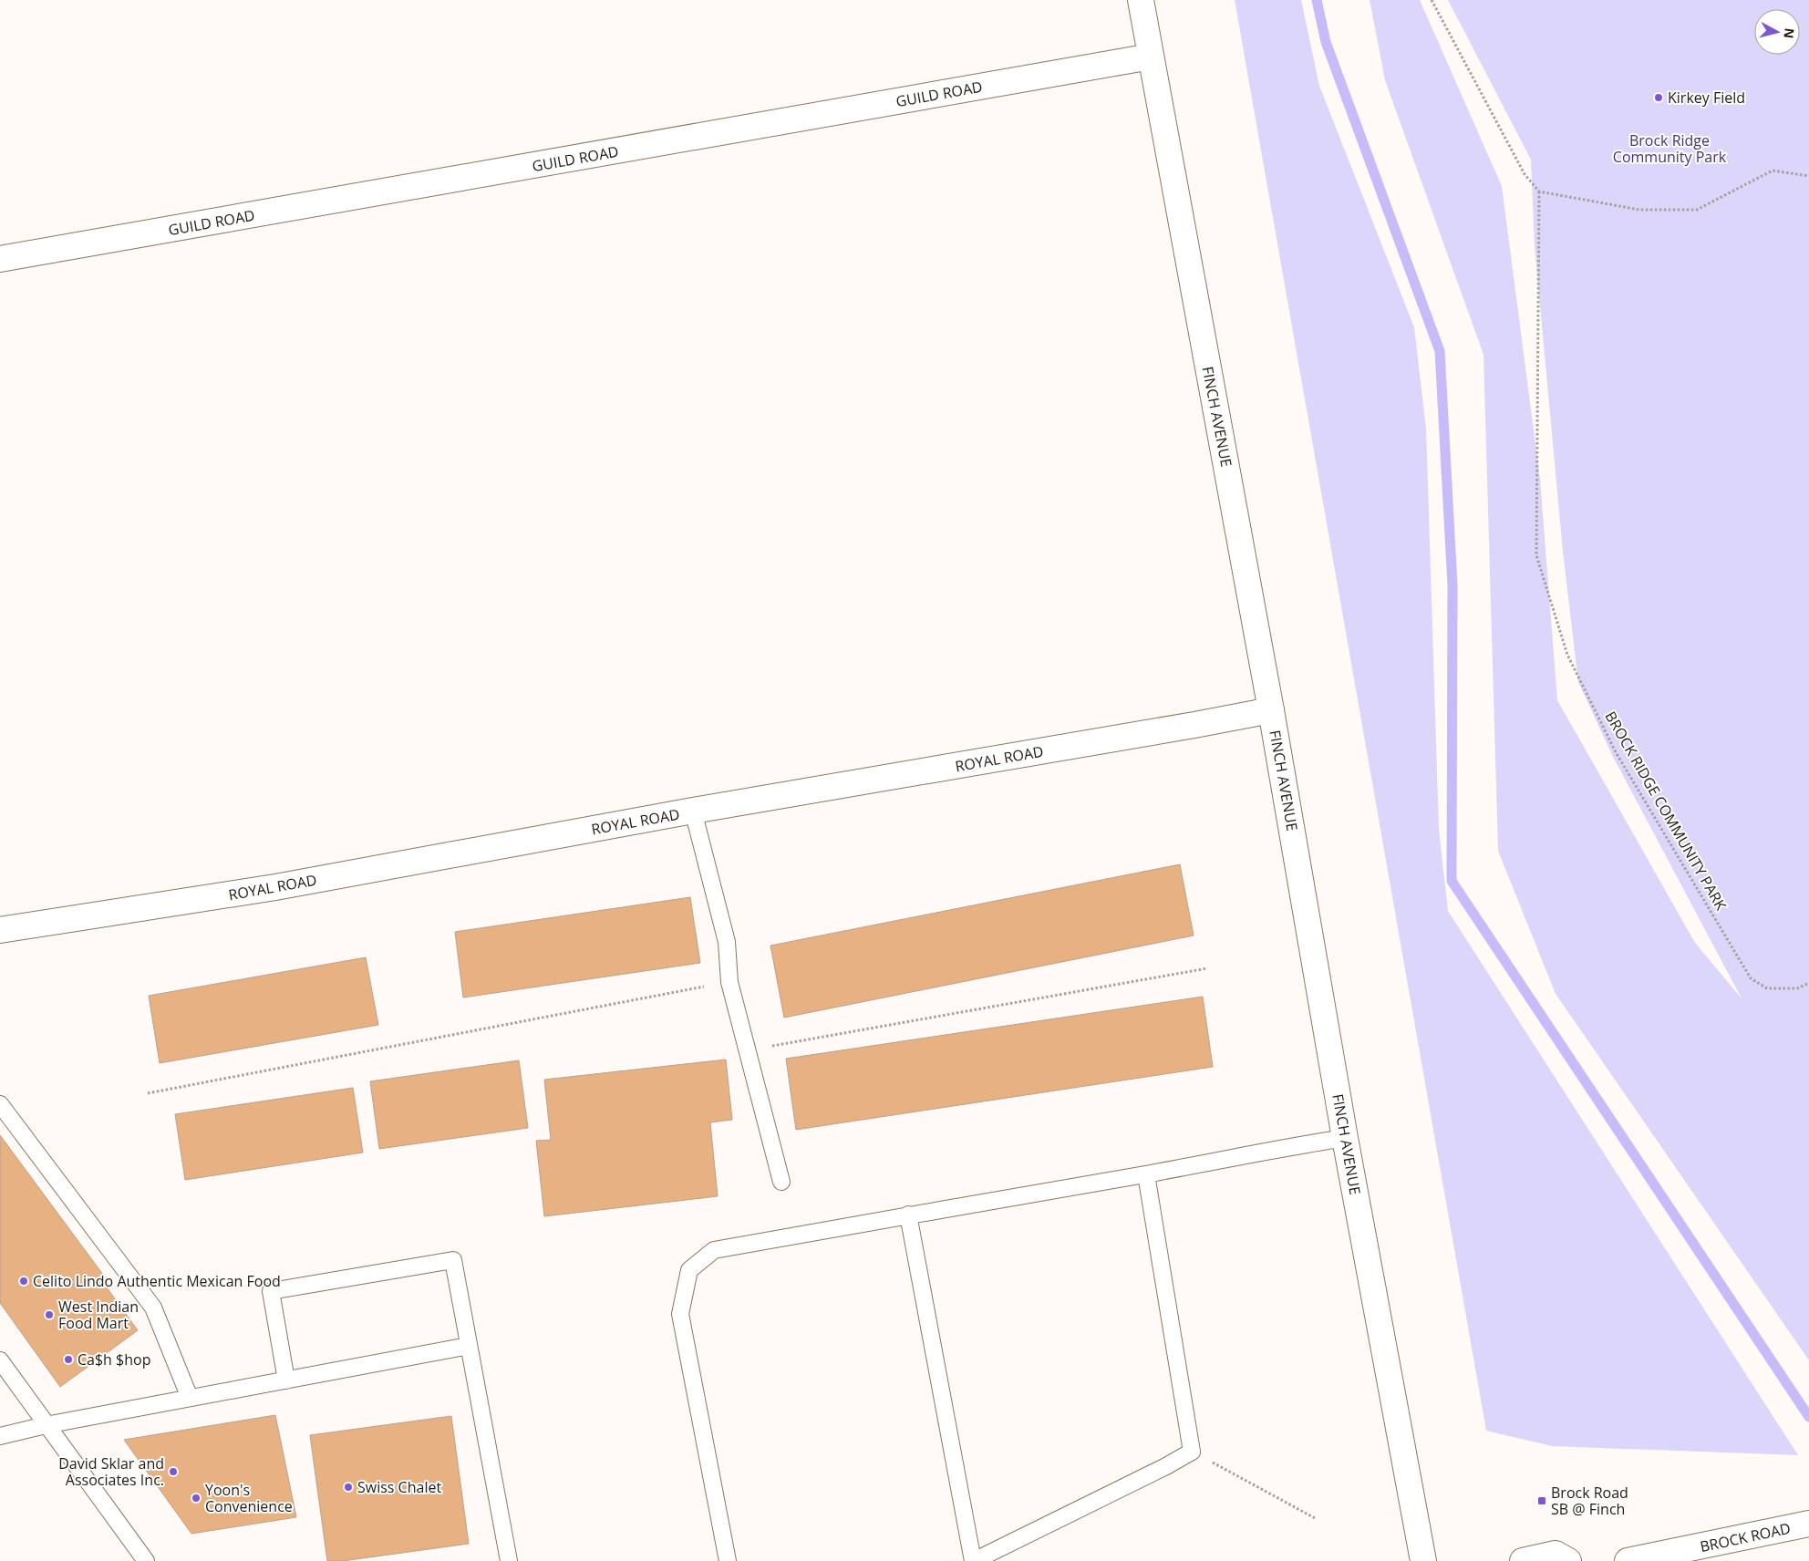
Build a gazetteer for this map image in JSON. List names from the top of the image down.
{
  "streets": {
    "street": [
      "GUILD ROAD",
      "FINCH AVENUE",
      "ROYAL ROAD",
      "BROCK ROAD"
    ],
    "path": ["BROCK RIDGE COMMUNITY PARK"]
  },
  "crossings": [
    ["GUILD ROAD", "FINCH AVENUE"],
    ["FINCH AVENUE", "ROYAL ROAD"]
  ],
  "parks": ["Brock Ridge Community Park"],
  "places": {
    "other": [
      "Kirkey Field",
      "Celito Lindo Authentic Mexican Food",
      "West Indian Food Mart",
      "Ca$h $hop",
      "David Sklar and Associates Inc.",
      "Swiss Chalet",
      "Yoon's Convenience"
    ],
    "transit": ["Brock Road SB @ Finch"]
  },
  "north": "right"
}
